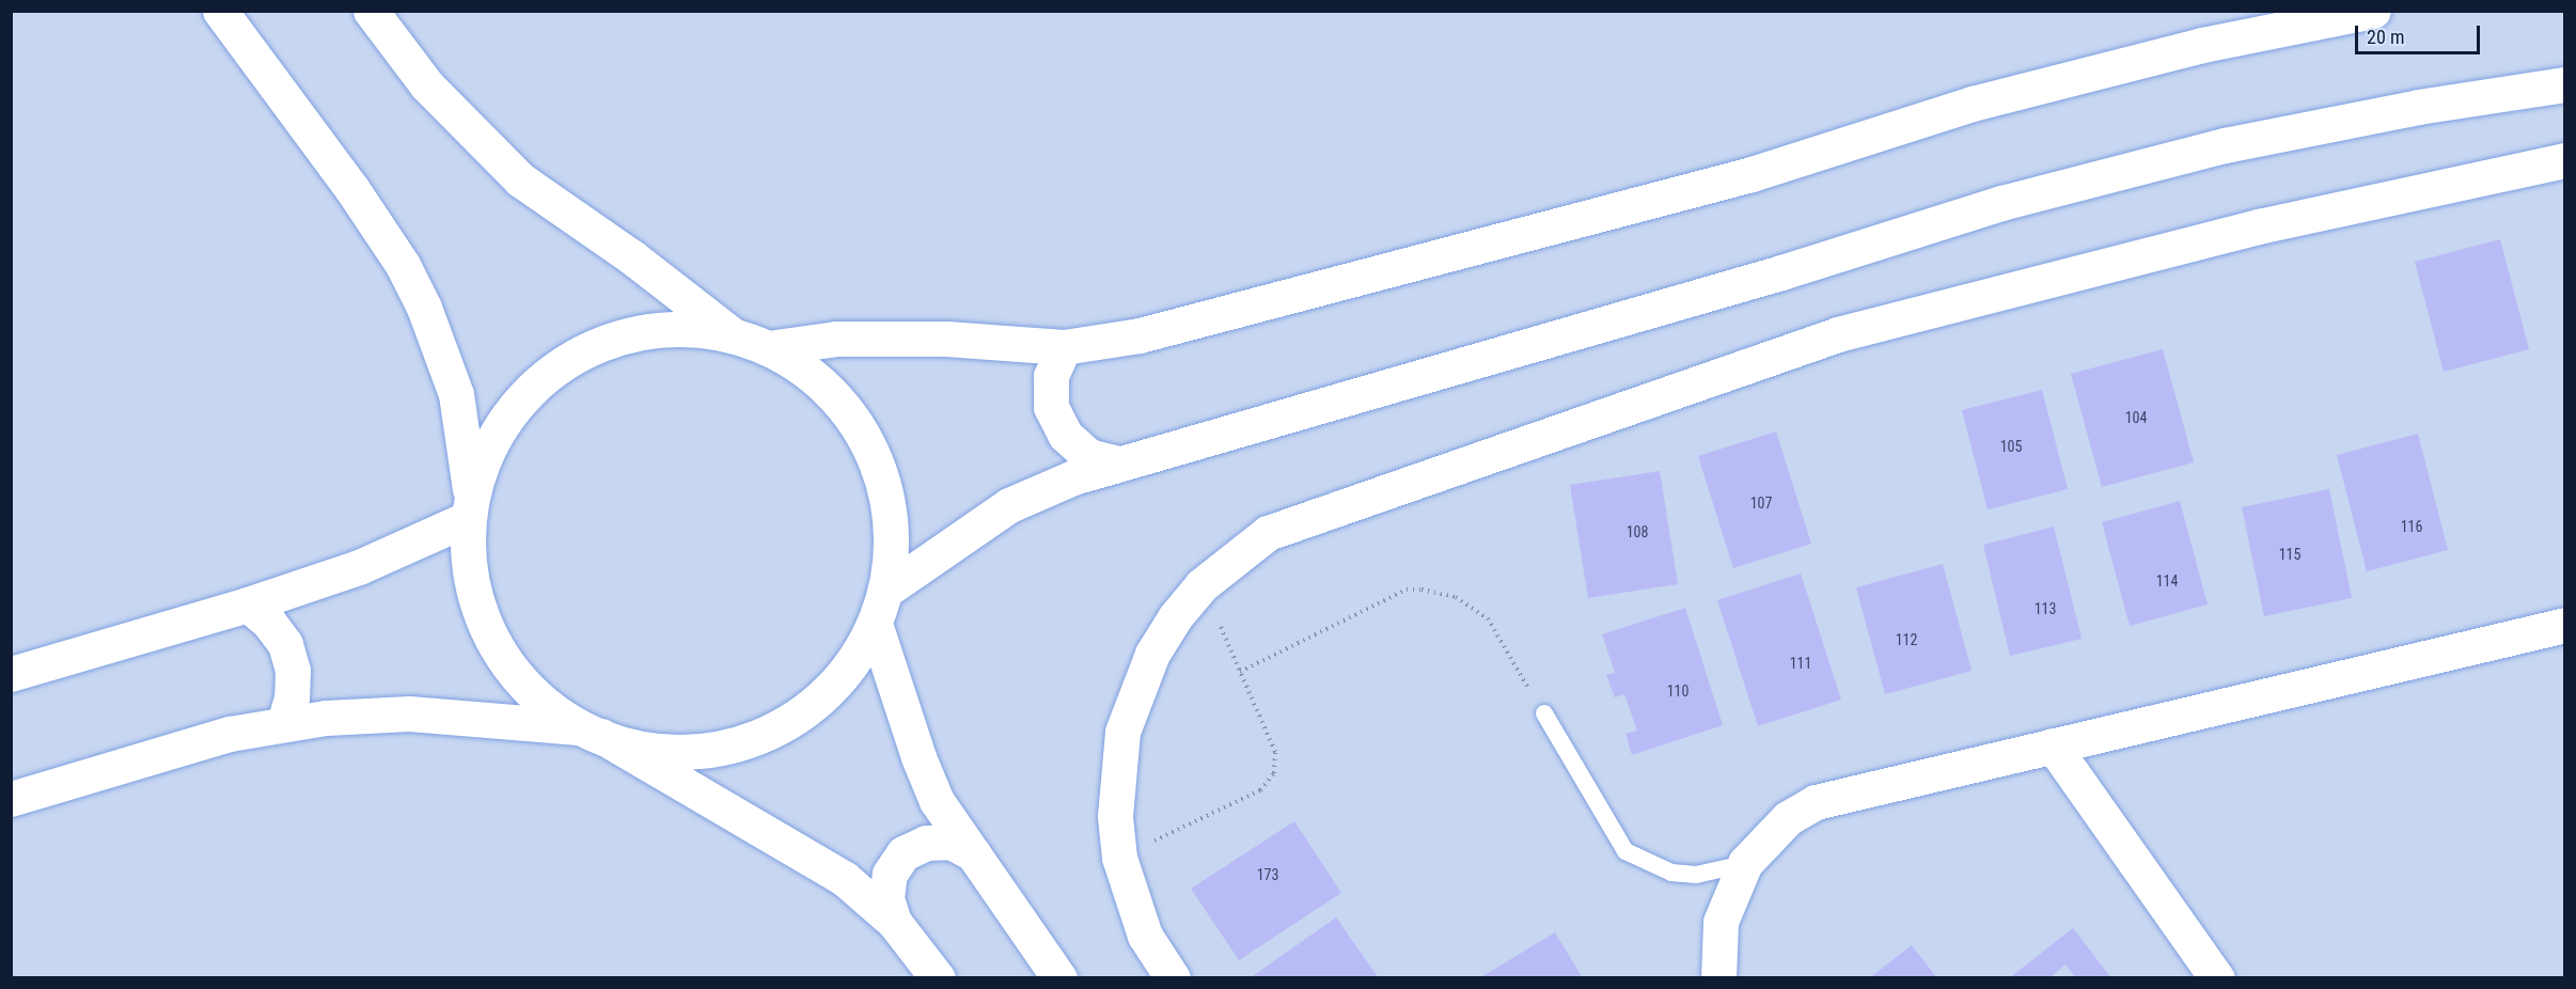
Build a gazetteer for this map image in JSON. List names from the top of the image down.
{
  "house_numbers": [
    "104",
    "105",
    "107",
    "116",
    "108",
    "115",
    "114",
    "113",
    "112",
    "111",
    "110",
    "173"
  ],
  "scale_bar": "20 m"
}
